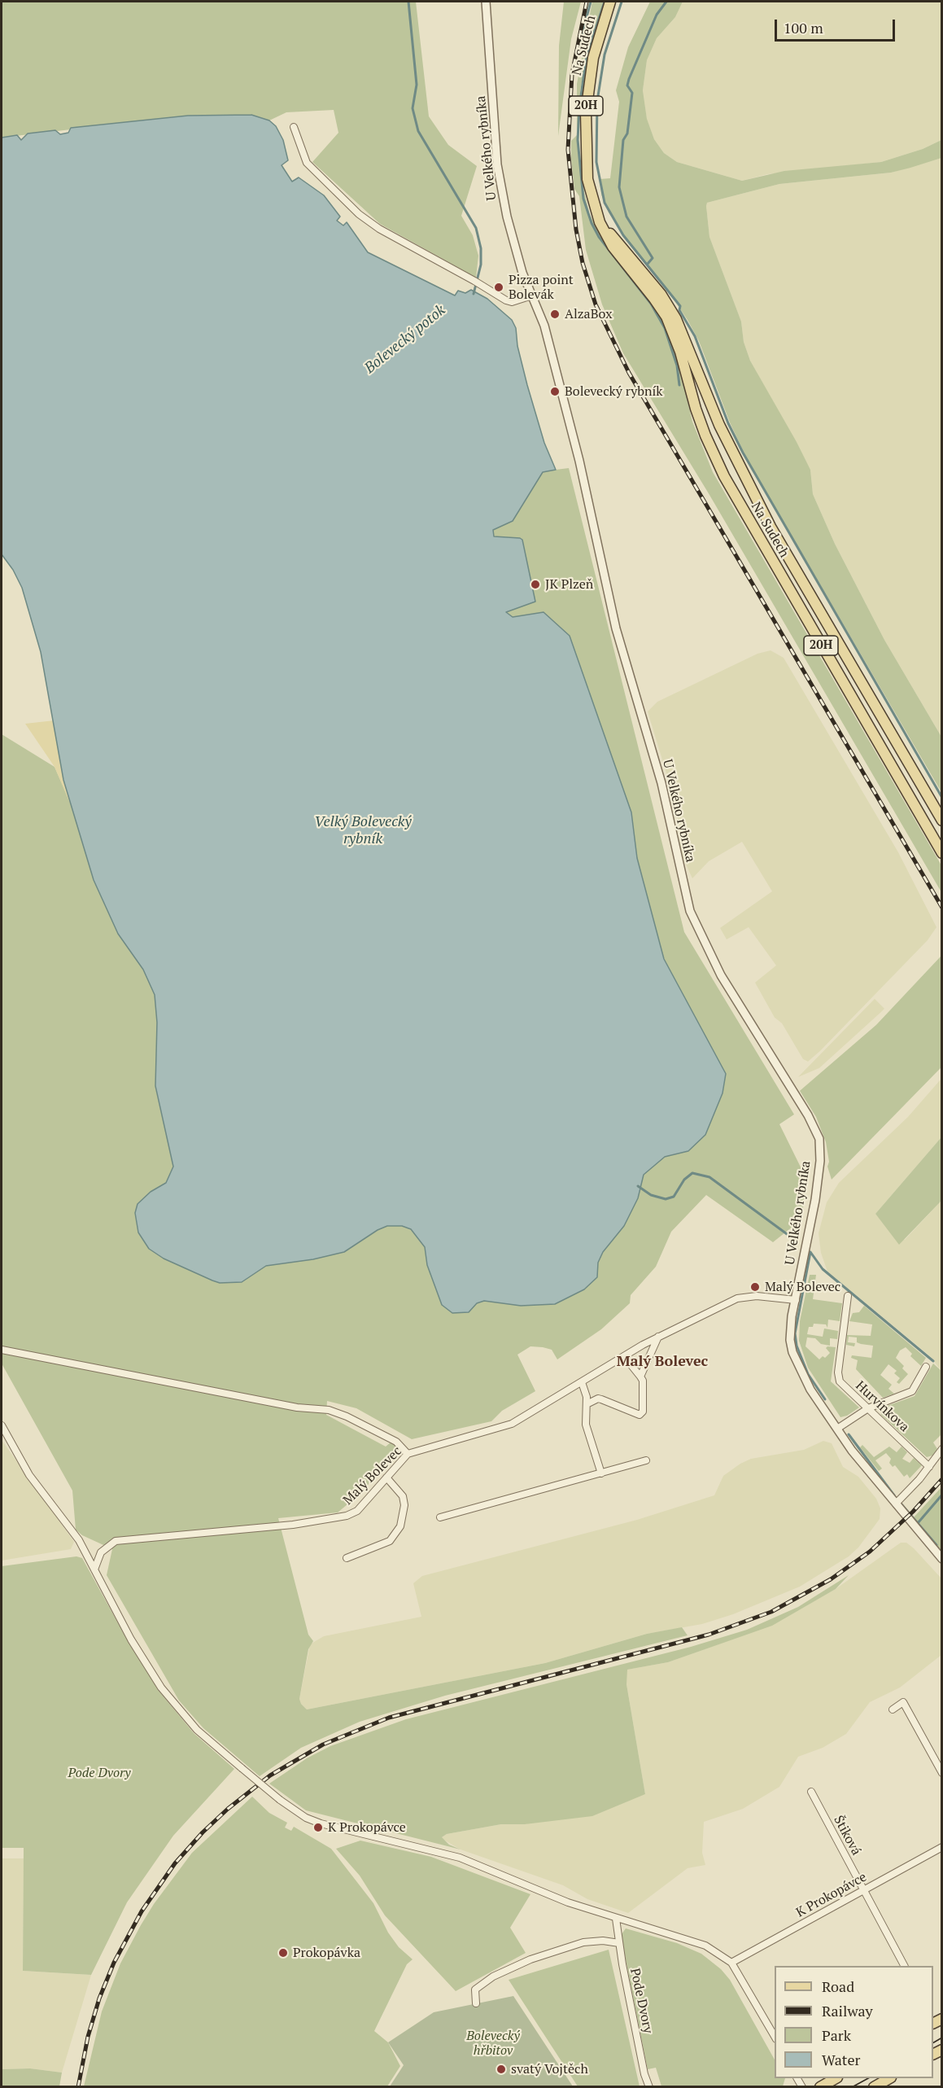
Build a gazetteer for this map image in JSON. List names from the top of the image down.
{
  "streets": {
    "main road": ["Na Sudech", "20H"],
    "street": [
      "U Velkého rybníka",
      "Hurvínkova",
      "Malý Bolevec",
      "Štiková",
      "K Prokopávce",
      "Pode Dvory"
    ]
  },
  "crossings": [
    ["U Velkého rybníka", "Malý Bolevec"],
    ["Štiková", "K Prokopávce"]
  ],
  "districts": ["Malý Bolevec"],
  "water": ["Bolevecký potok", "Velký Bolevecký rybník"],
  "parks": ["Pode Dvory", "Bolevecký hřbitov"],
  "places": [
    "Pizza point Bolevák",
    "AlzaBox",
    "Bolevecký rybník",
    "JK Plzeň",
    "Malý Bolevec",
    "K Prokopávce",
    "Prokopávka",
    "svatý Vojtěch"
  ],
  "legend": [
    "Road",
    "Railway",
    "Park",
    "Water"
  ],
  "scale_bar": "100 m"
}
